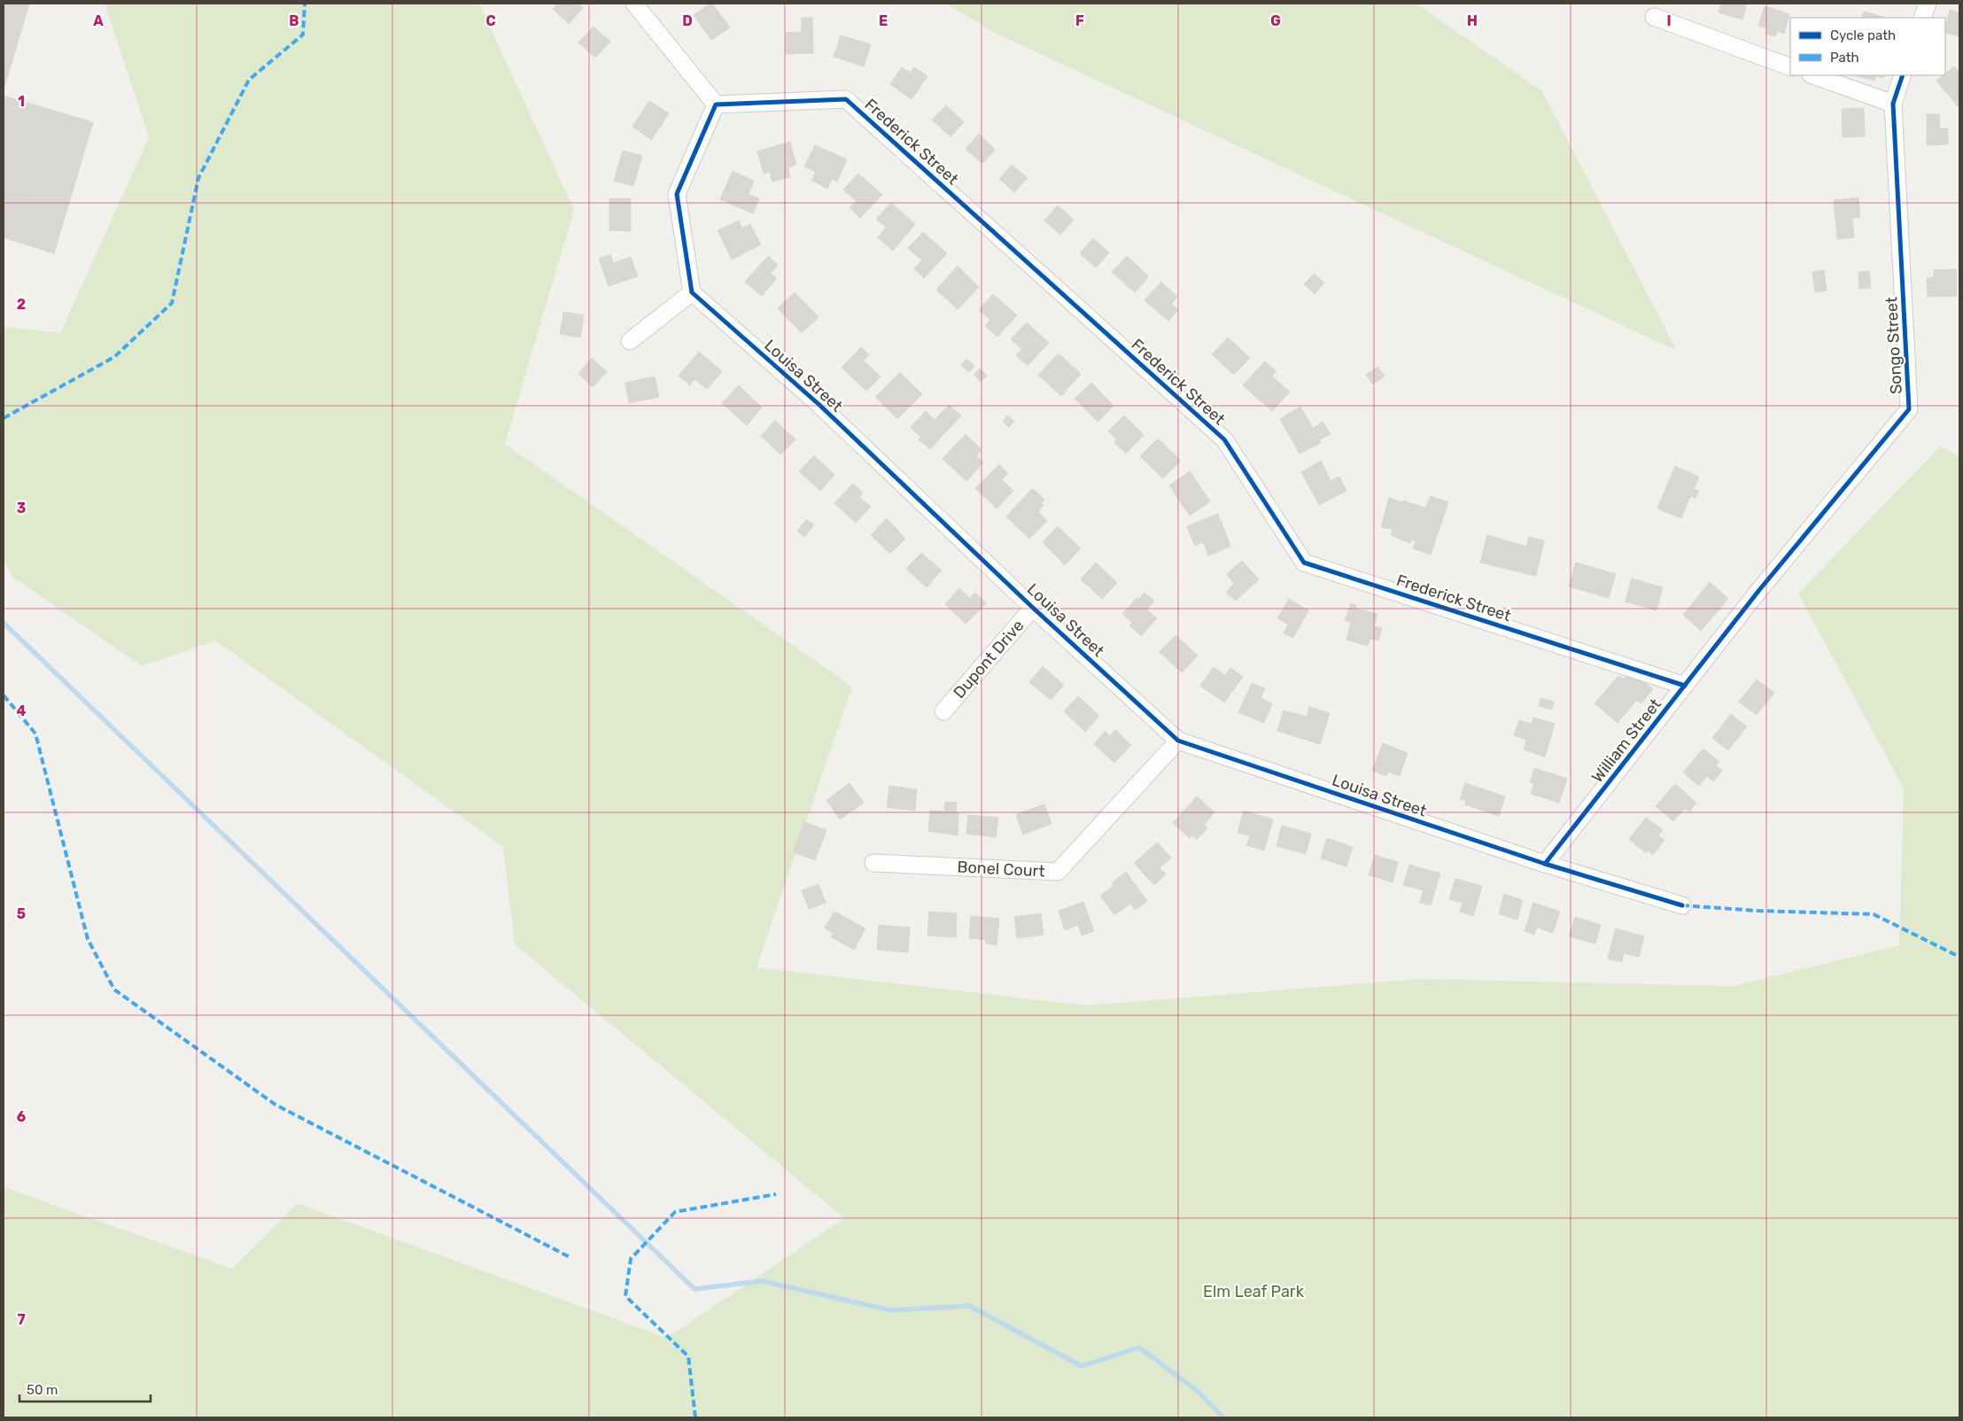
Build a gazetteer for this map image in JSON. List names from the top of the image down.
{
  "streets": {
    "street": [
      "Frederick Street",
      "Songo Street",
      "Louisa Street",
      "Dupont Drive",
      "William Street",
      "Bonel Court"
    ]
  },
  "crossings": [
    ["Frederick Street", "William Street"],
    ["Songo Street", "William Street"],
    ["Louisa Street", "Dupont Drive"],
    ["Louisa Street", "William Street"],
    ["Louisa Street", "Bonel Court"]
  ],
  "parks": ["Elm Leaf Park"],
  "legend": ["Cycle path", "Path"],
  "scale_bar": "50 m",
  "grid": {
    "columns": [
      "A",
      "B",
      "C",
      "D",
      "E",
      "F",
      "G",
      "H",
      "I"
    ],
    "rows": [
      "1",
      "2",
      "3",
      "4",
      "5",
      "6",
      "7"
    ]
  }
}
